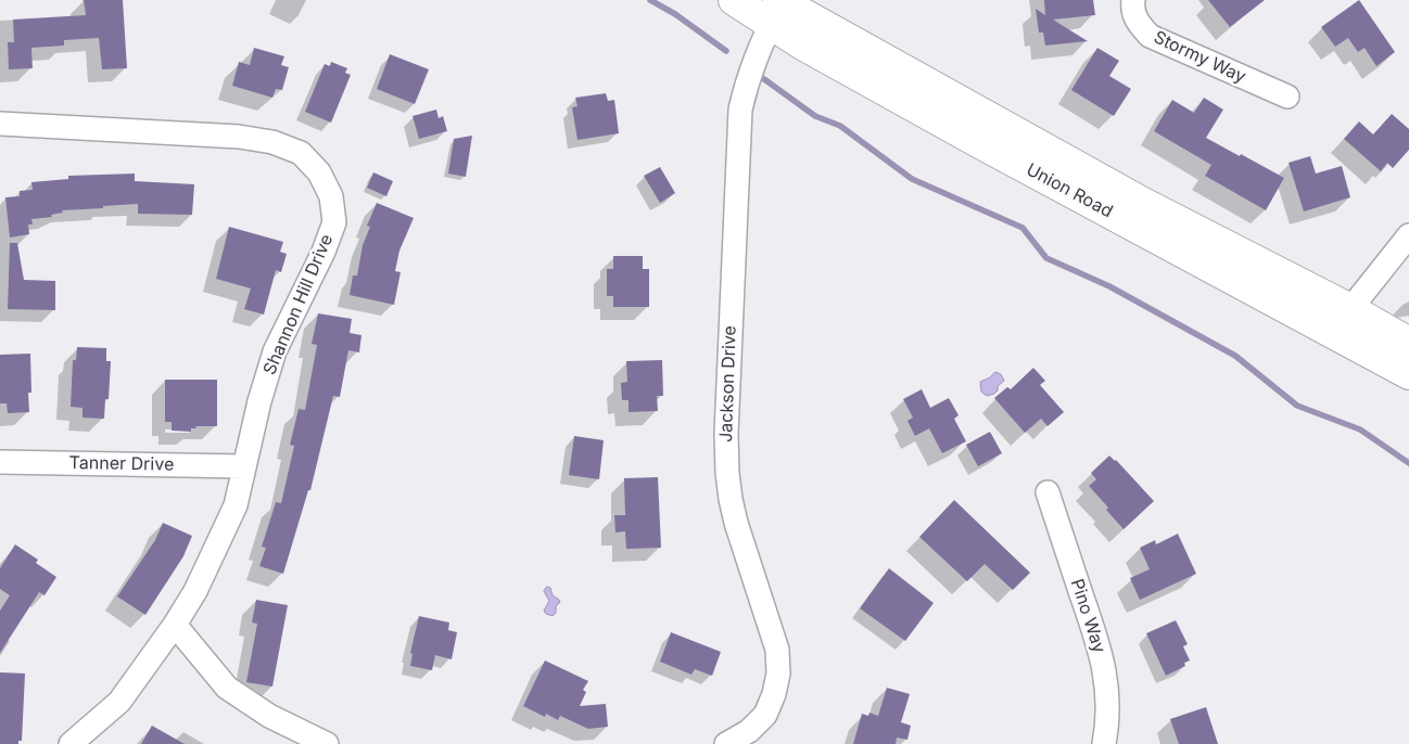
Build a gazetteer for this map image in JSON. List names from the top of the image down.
{
  "streets": {
    "main road": ["Union Road"],
    "street": [
      "Stormy Way",
      "Shannon Hill Drive",
      "Jackson Drive",
      "Tanner Drive",
      "Pino Way"
    ]
  },
  "crossings": [
    ["Union Road", "Jackson Drive"],
    ["Shannon Hill Drive", "Tanner Drive"]
  ]
}
